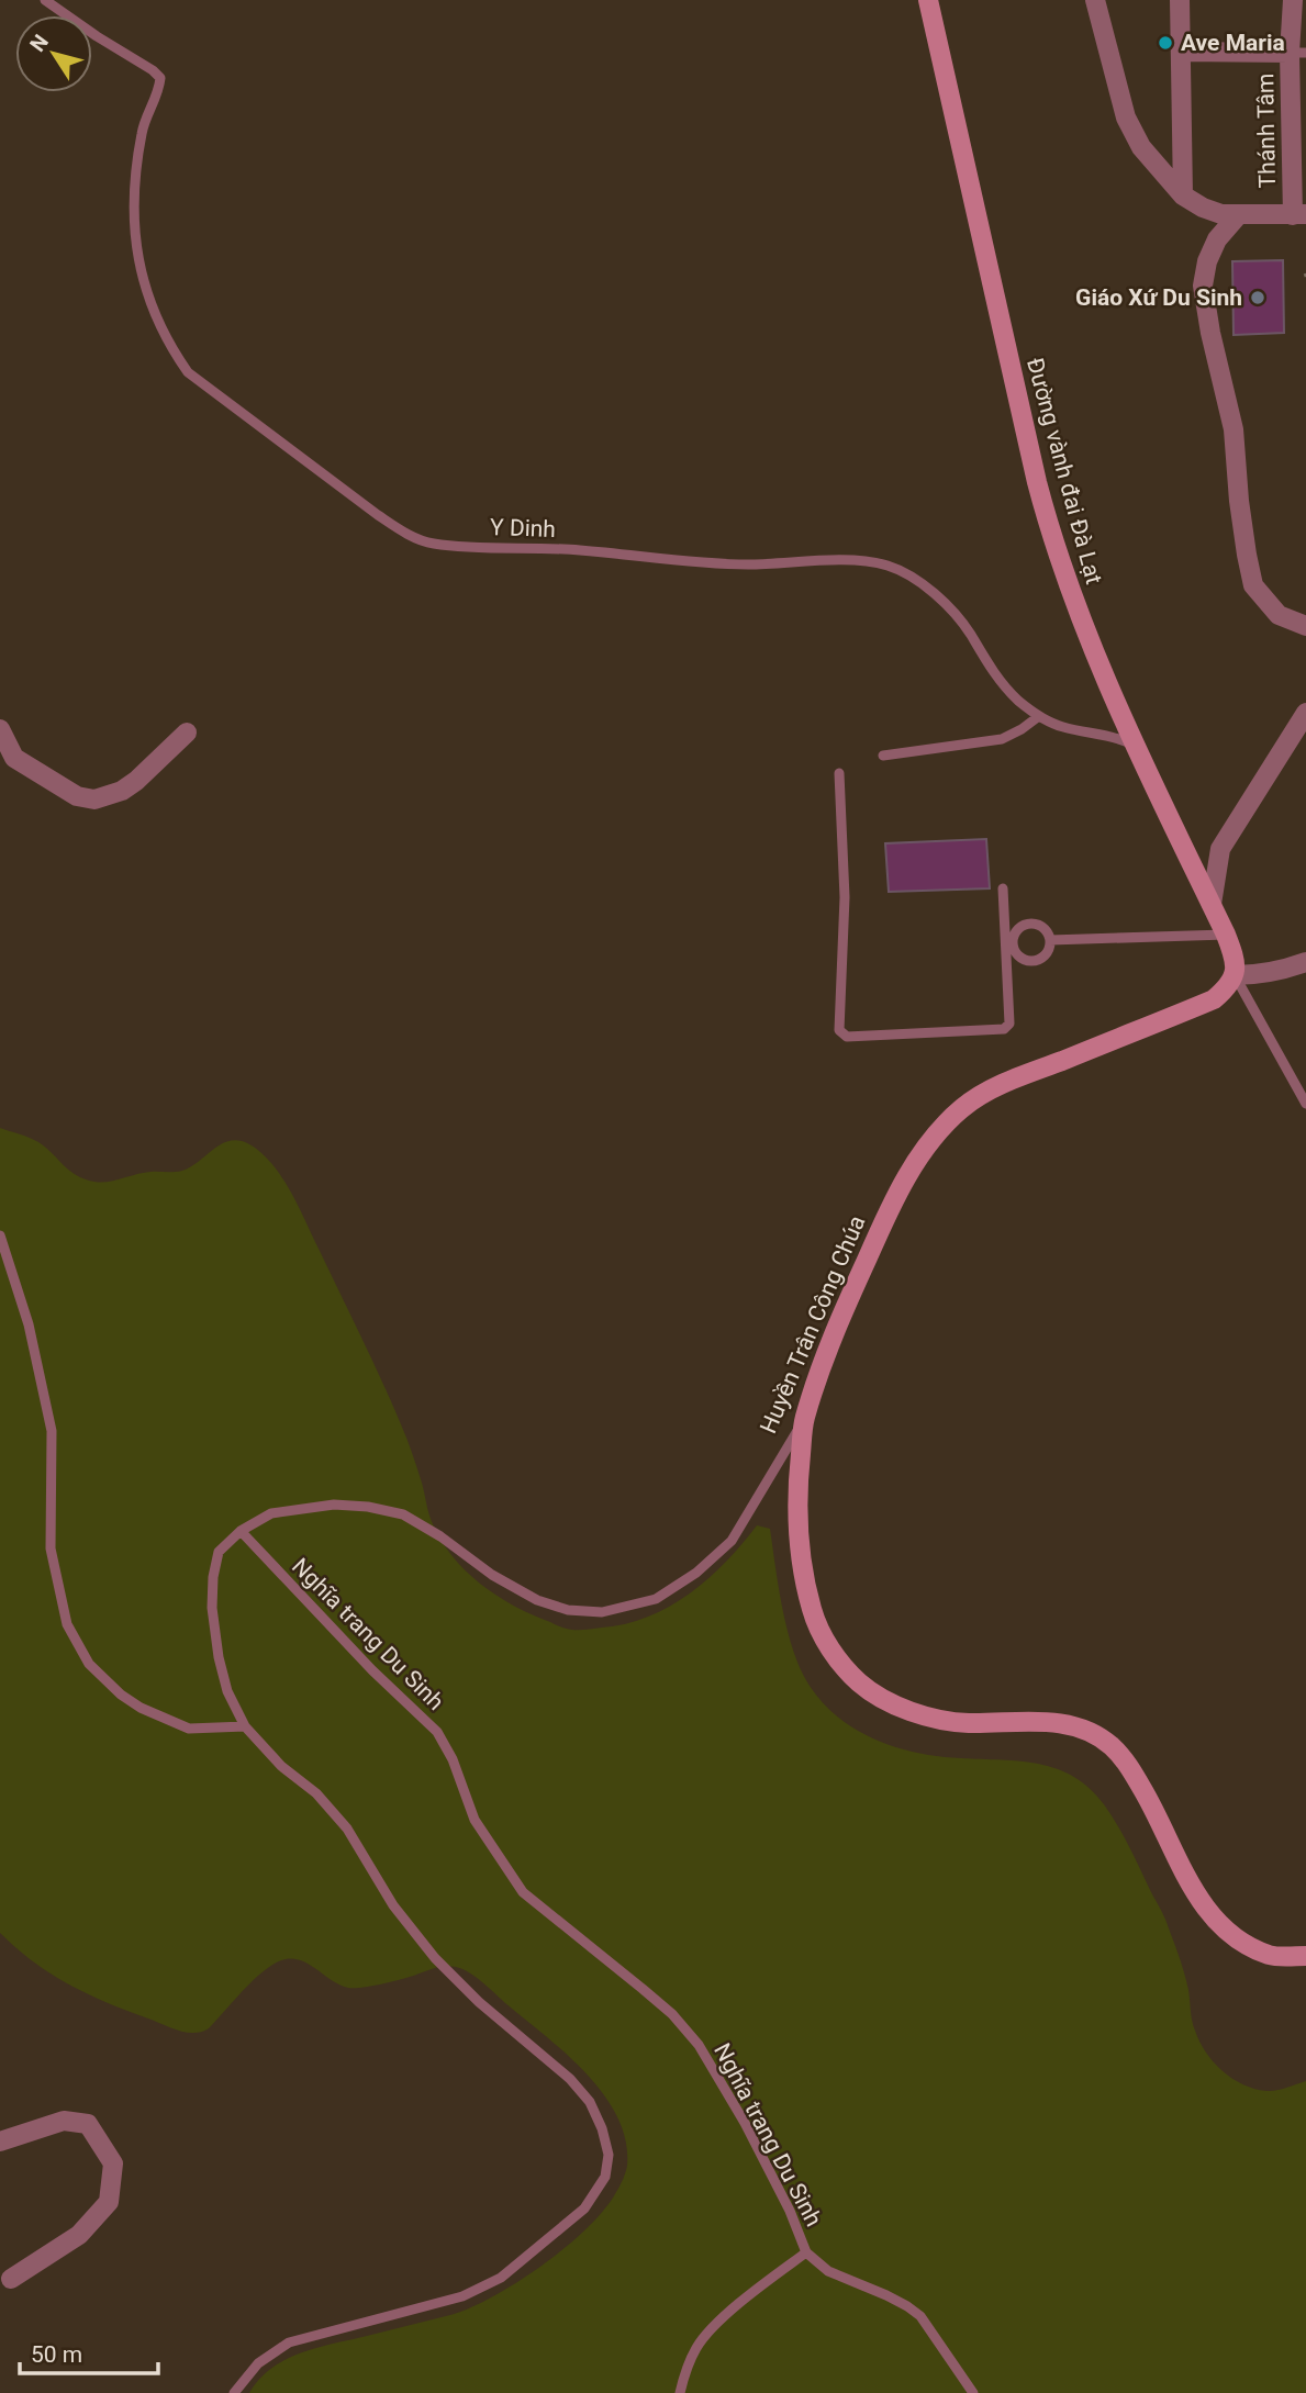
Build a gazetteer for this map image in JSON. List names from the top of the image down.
{
  "streets": {
    "main road": ["Đường vành đai Đà Lạt", "Huyền Trân Công Chúa"],
    "street": ["Thánh Tâm"],
    "lane": ["Y Dinh", "Nghĩa trang Du Sinh"]
  },
  "crossings": [
    ["Đường vành đai Đà Lạt", "Y Dinh"],
    ["Đường vành đai Đà Lạt", "Huyền Trân Công Chúa"],
    ["Huyền Trân Công Chúa", "Nghĩa trang Du Sinh"]
  ],
  "places": ["Ave Maria", "Giáo Xứ Du Sinh"],
  "scale_bar": "50 m",
  "north": "top left"
}
